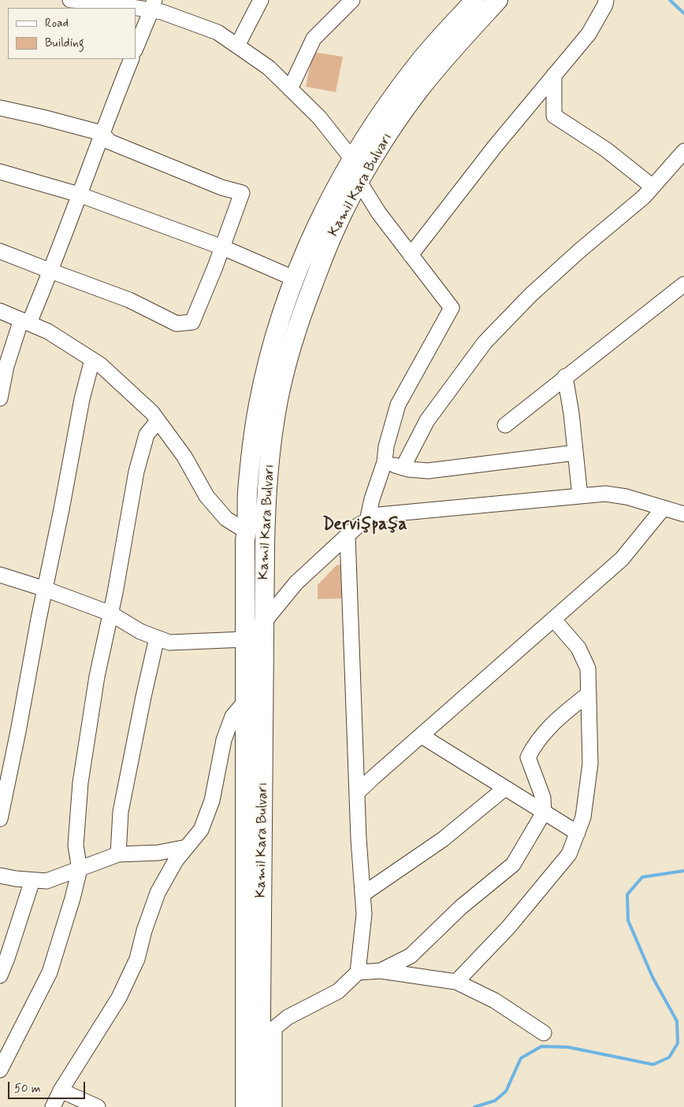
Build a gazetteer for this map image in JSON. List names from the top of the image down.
{
  "streets": {
    "main road": ["Kamil Kara Bulvarı"]
  },
  "districts": ["Dervişpaşa"],
  "legend": ["Road", "Building"],
  "scale_bar": "50 m"
}
